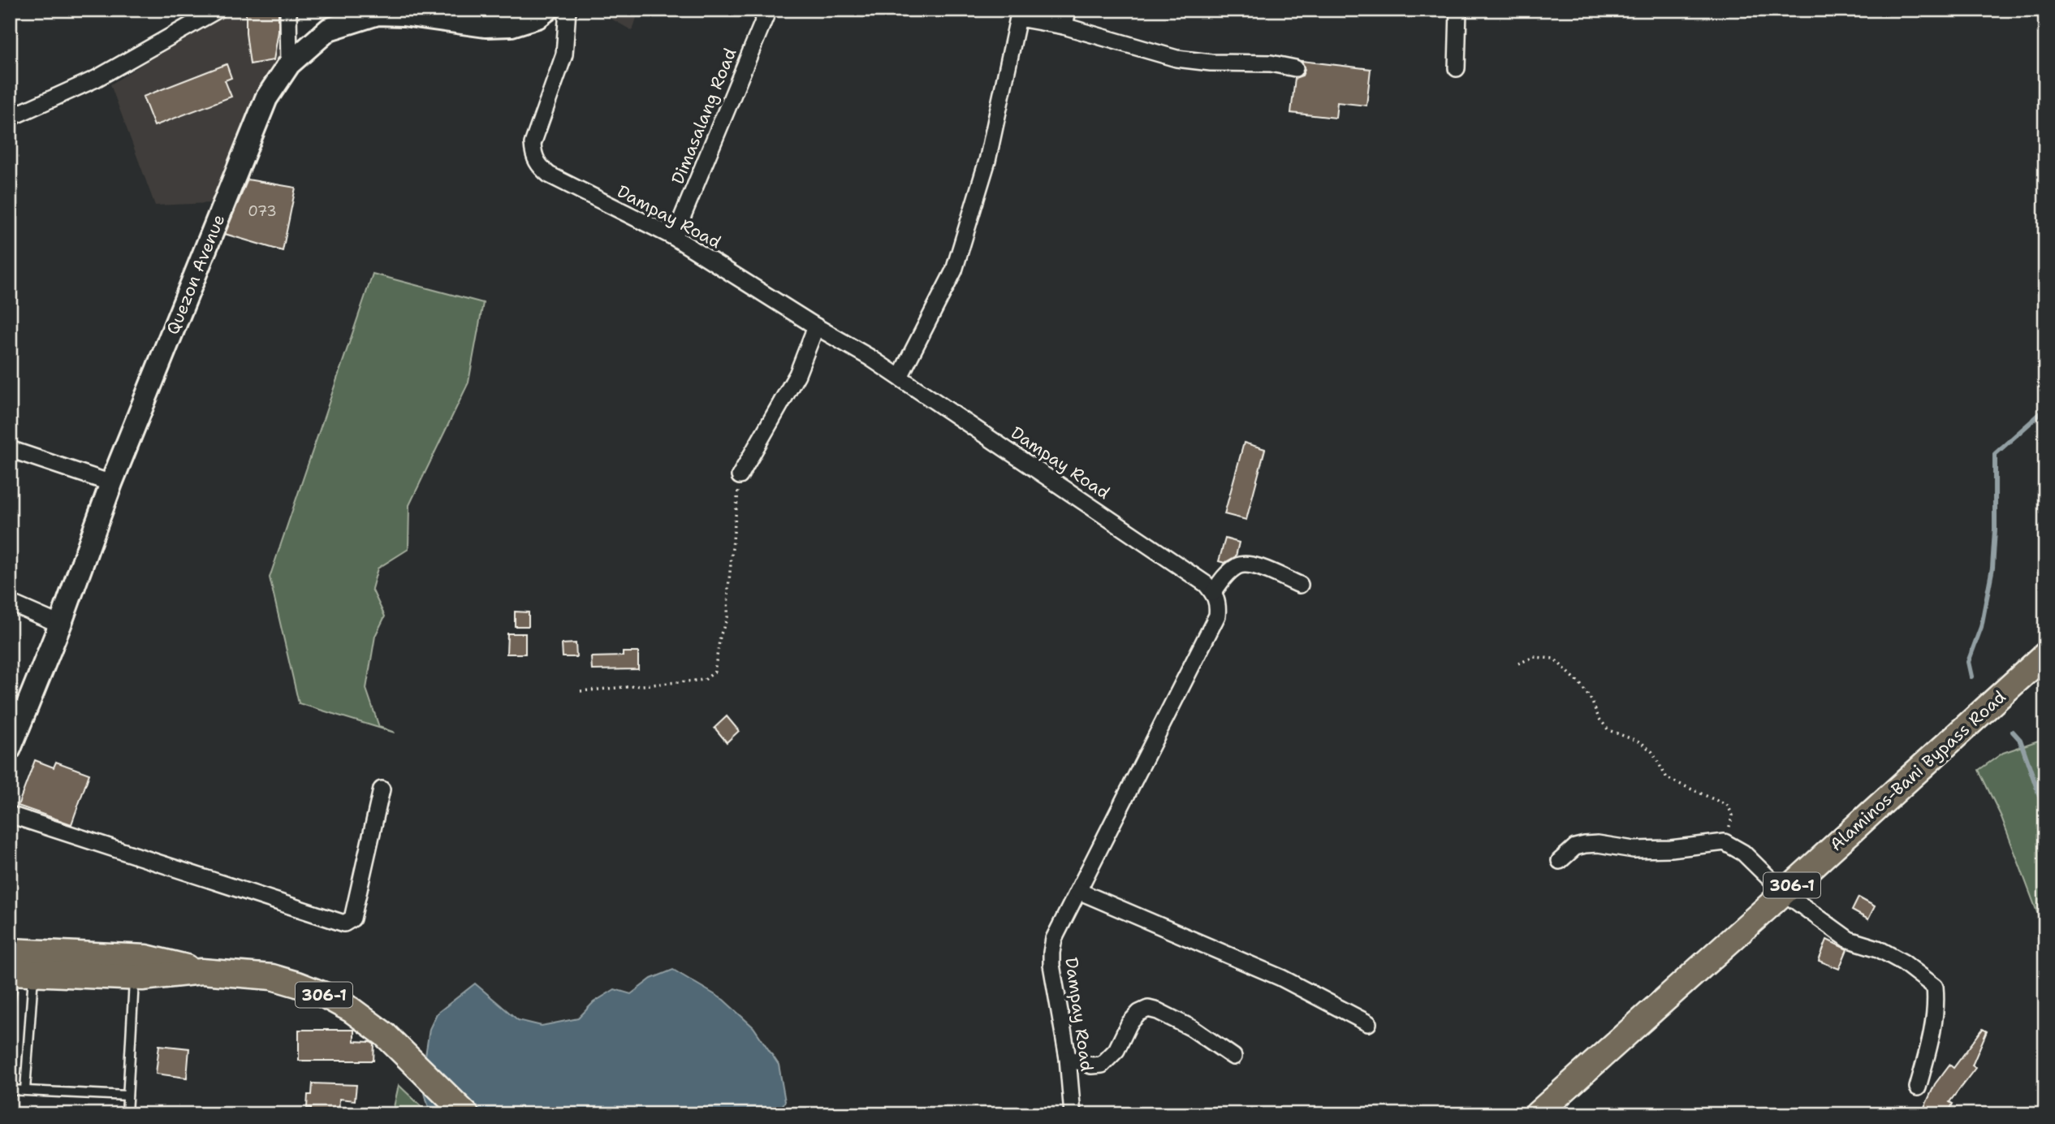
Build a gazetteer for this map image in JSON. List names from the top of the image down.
{
  "streets": {
    "main road": ["Quezon Avenue", "Alaminos-Bani Bypass Road", "306-1"],
    "street": ["Dimasalang Road", "Dampay Road"]
  },
  "crossings": [
    ["Dimasalang Road", "Dampay Road"]
  ],
  "house_numbers": ["073"]
}
